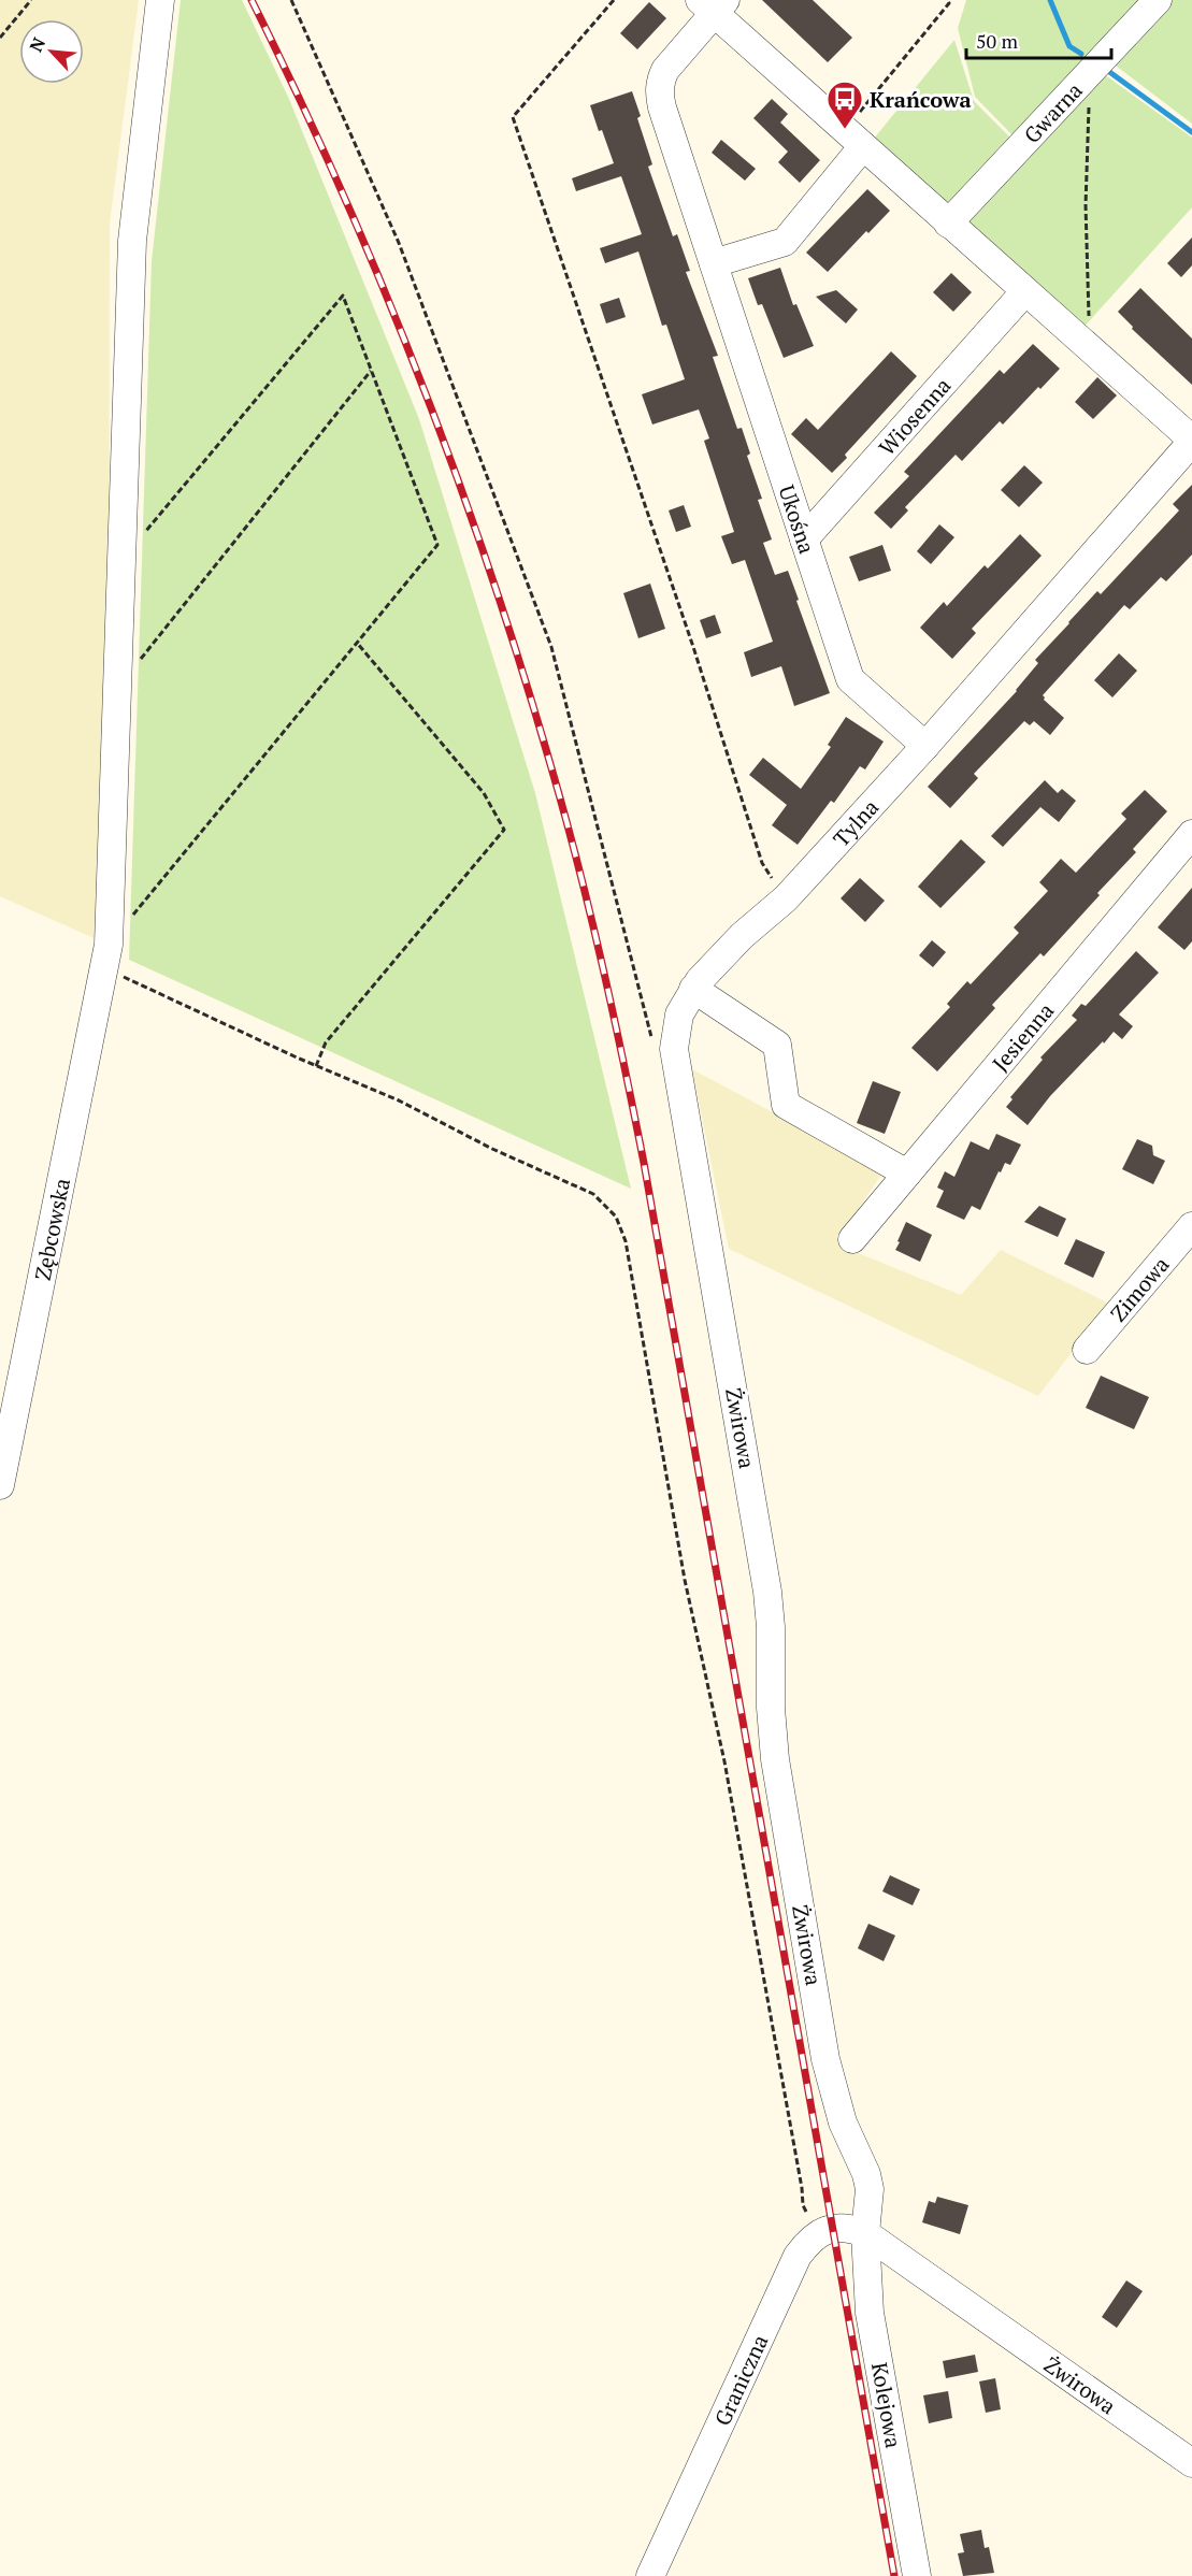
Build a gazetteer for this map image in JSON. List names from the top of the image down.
{
  "streets": {
    "street": [
      "Gwarna",
      "Wiosenna",
      "Ukośna",
      "Tylna",
      "Jesienna",
      "Zębcowska",
      "Zimowa",
      "Żwirowa",
      "Graniczna",
      "Kolejowa"
    ]
  },
  "crossings": [
    ["Wiosenna", "Ukośna"],
    ["Ukośna", "Tylna"],
    ["Tylna", "Żwirowa"],
    ["Żwirowa", "Kolejowa"]
  ],
  "places": {
    "bus stop": ["Krańcowa"]
  },
  "scale_bar": "50 m",
  "north": "top left"
}
